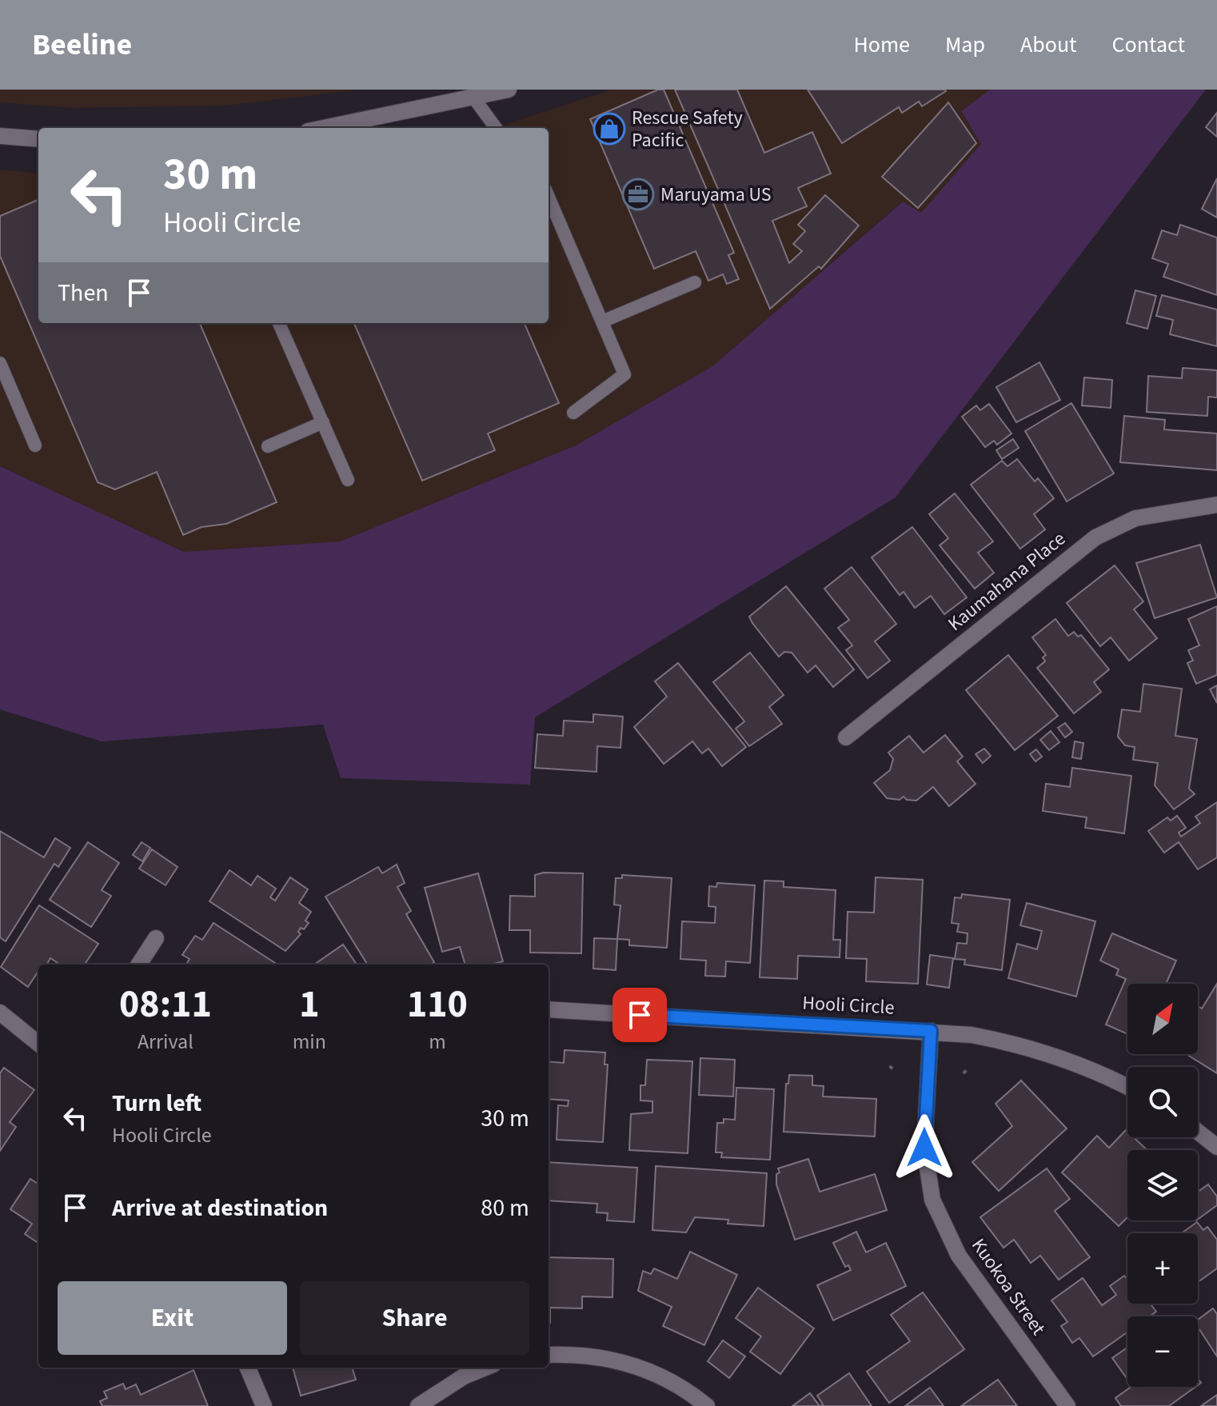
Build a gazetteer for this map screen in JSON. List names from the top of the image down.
{
  "streets": {
    "street": ["Kaumahana Place", "Hooli Circle", "Kuokoa Street"]
  },
  "crossings": [
    ["Hooli Circle", "Kuokoa Street"]
  ],
  "places": {
    "shop": ["Rescue Safety Pacific"],
    "office": ["Maruyama US"]
  },
  "north": "top right",
  "page": {
    "header": "Beeline",
    "nav": [
      "Home",
      "Map",
      "About",
      "Contact"
    ],
    "turn": ["30 m", "Hooli Circle"],
    "then": "Then",
    "eta": [
      "08:11",
      "Arrival",
      "1",
      "min",
      "110",
      "m"
    ],
    "map_buttons": ["+", "−"],
    "list": [
      {
        "name": "Turn left",
        "note": "Hooli Circle",
        "value": "30 m"
      },
      {
        "name": "Arrive at destination",
        "value": "80 m"
      }
    ],
    "buttons": ["Exit", "Share"]
  }
}
